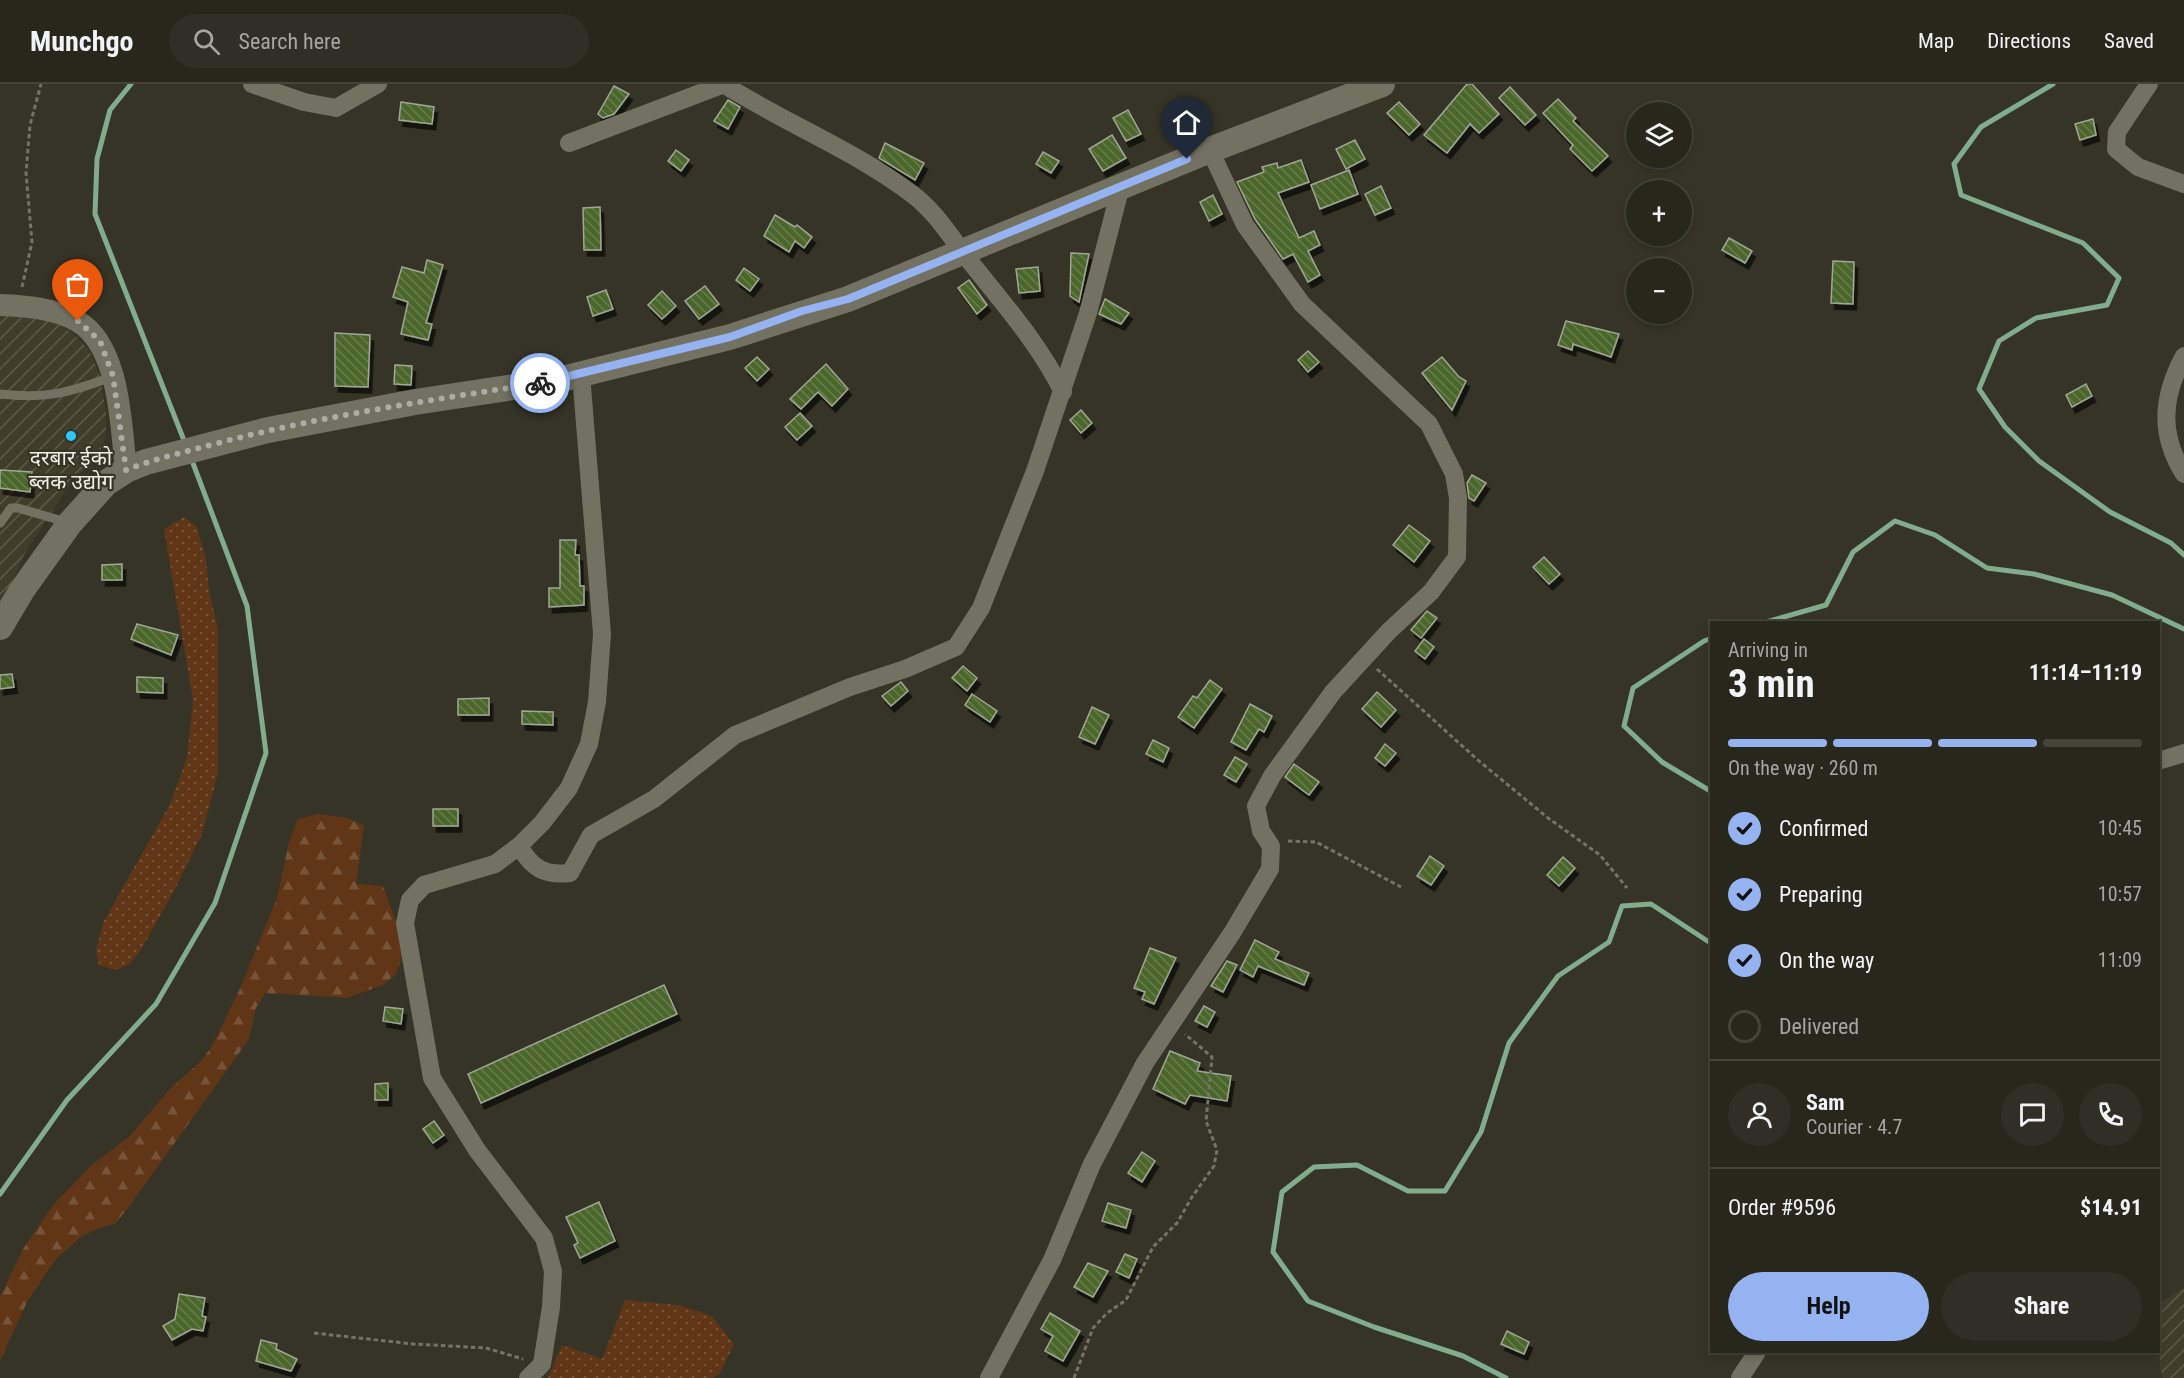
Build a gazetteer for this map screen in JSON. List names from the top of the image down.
{
  "places": ["दरबार ईको ब्लक उद्योग"],
  "page": {
    "header": "Munchgo",
    "search": "Search here",
    "nav": ["Map", "Directions", "Saved"],
    "map_buttons": ["+", "−"],
    "heading": ["3 min", "Arriving in", "11:14–11:19"],
    "panel": [
      "Sam",
      "Courier · 4.7",
      "Order #9596",
      "$14.91"
    ],
    "bar": "On the way · 260 m",
    "list": [
      ["Confirmed", "10:45"],
      ["Preparing", "10:57"],
      ["On the way", "11:09"],
      "Delivered"
    ],
    "buttons": ["Help", "Share"]
  }
}
